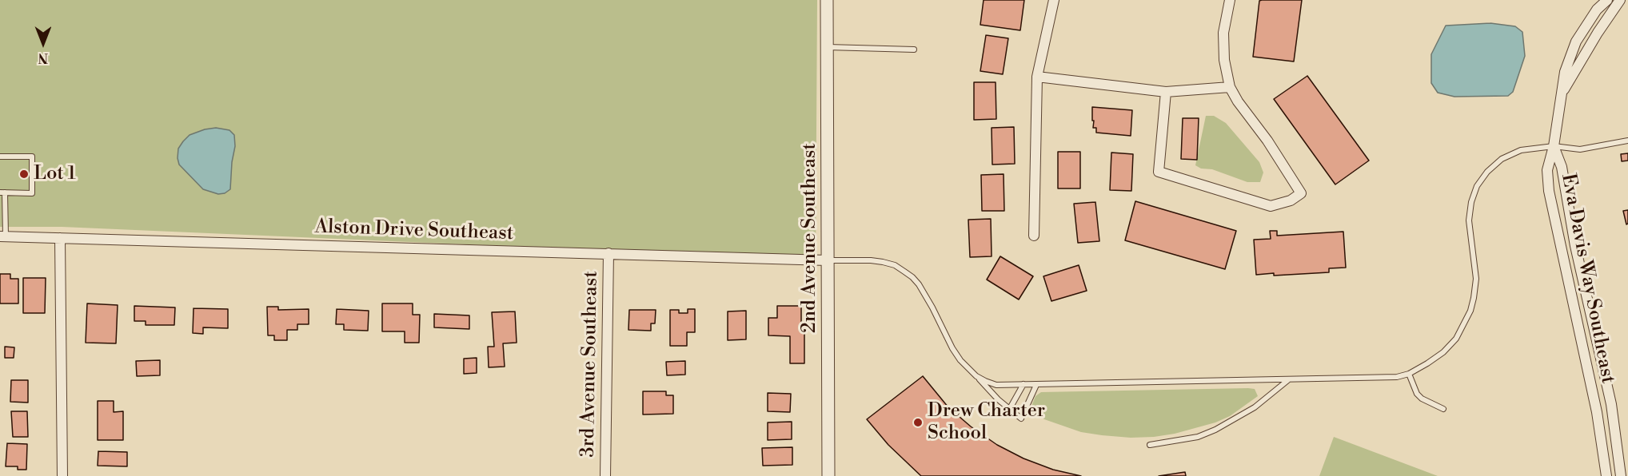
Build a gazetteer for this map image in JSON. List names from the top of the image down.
{
  "streets": {
    "street": [
      "Alston Drive Southeast",
      "2nd Avenue Southeast",
      "Eva Davis Way Southeast",
      "3rd Avenue Southeast"
    ]
  },
  "crossings": [
    ["Alston Drive Southeast", "2nd Avenue Southeast"],
    ["Alston Drive Southeast", "3rd Avenue Southeast"]
  ],
  "places": ["Lot 1", "Drew Charter School"],
  "north": "bottom"
}
